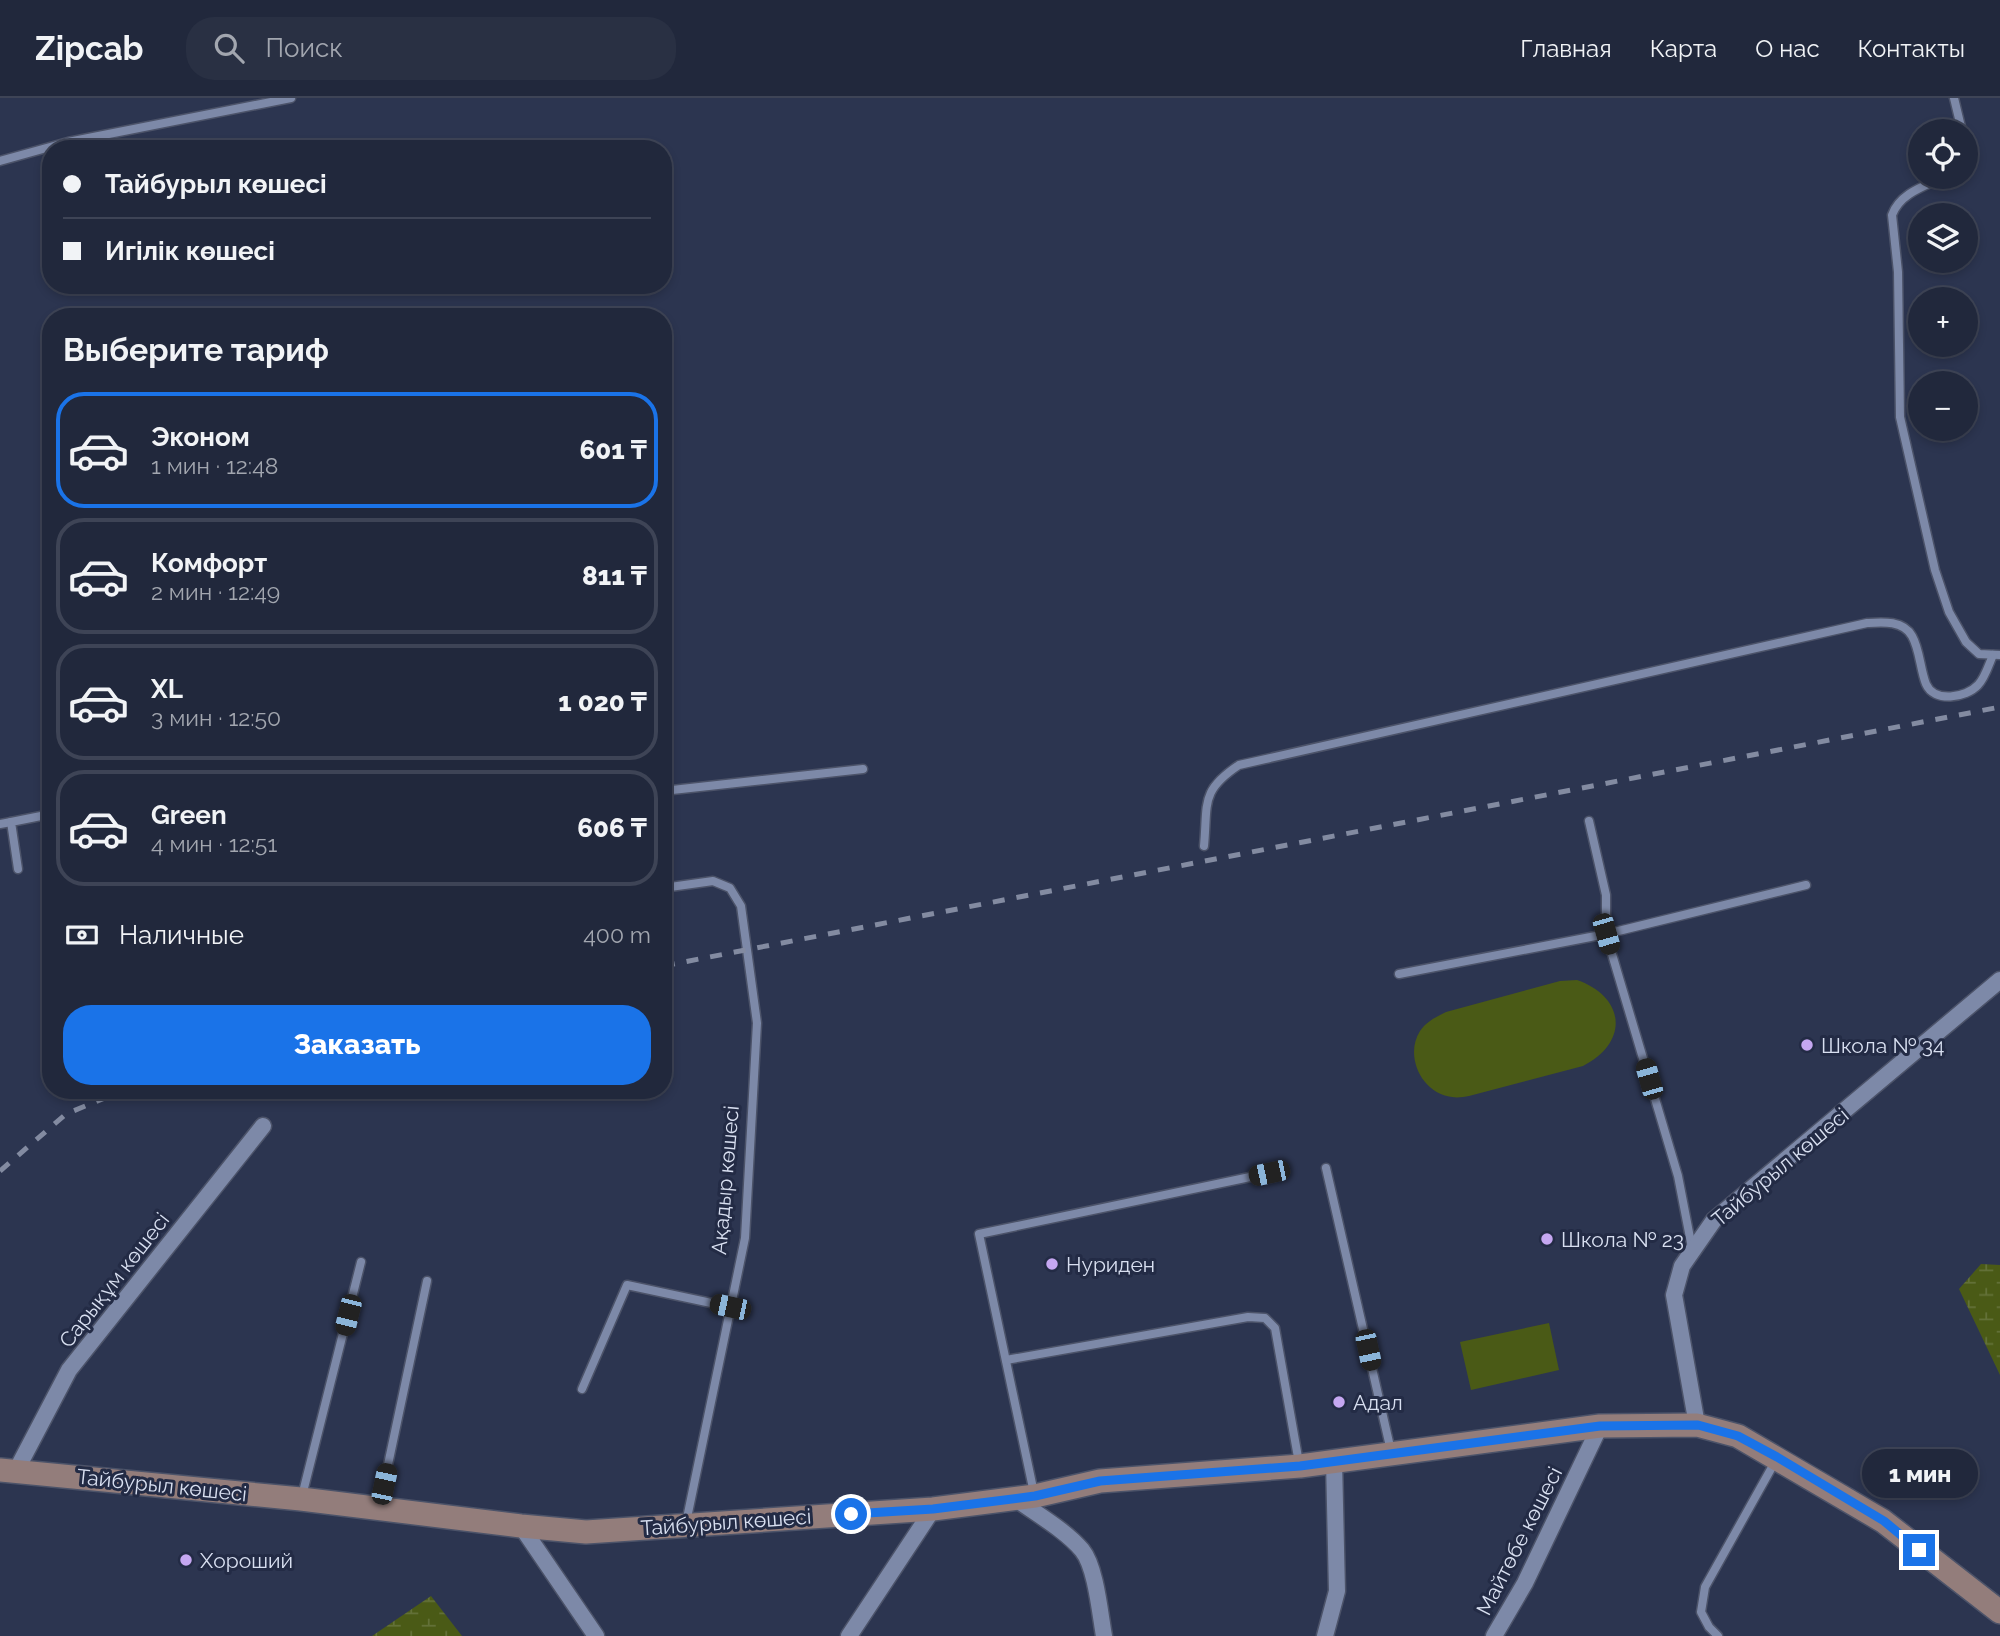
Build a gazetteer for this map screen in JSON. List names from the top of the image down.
{
  "streets": {
    "main road": ["Тайбурыл көшесі"],
    "street": ["Сарықұм көшесі", "Майтөбе көшесі"],
    "lane": ["Ақадыр көшесі"]
  },
  "crossings": [
    ["Тайбурыл көшесі", "Ақадыр көшесі"],
    ["Тайбурыл көшесі", "Сарықұм көшесі"],
    ["Тайбурыл көшесі", "Майтөбе көшесі"]
  ],
  "places": [
    "Школа № 34",
    "Школа № 23",
    "Нуриден",
    "Адал",
    "Хороший"
  ],
  "page": {
    "header": "Zipcab",
    "search": "Поиск",
    "nav": [
      "Главная",
      "Карта",
      "О нас",
      "Контакты"
    ],
    "map_buttons": ["+", "−"],
    "banner": ["Тайбурыл көшесі", "Игілік көшесі"],
    "heading": "Выберите тариф",
    "list": [
      {
        "name": "Эконом",
        "note": "1 мин · 12:48",
        "value": "601 ₸"
      },
      {
        "name": "Комфорт",
        "note": "2 мин · 12:49",
        "value": "811 ₸"
      },
      {
        "name": "XL",
        "note": "3 мин · 12:50",
        "value": "1 020 ₸"
      },
      {
        "name": "Green",
        "note": "4 мин · 12:51",
        "value": "606 ₸"
      }
    ],
    "pay": ["Наличные", "400 m"],
    "buttons": "Заказать",
    "bubble": "1 мин"
  }
}
